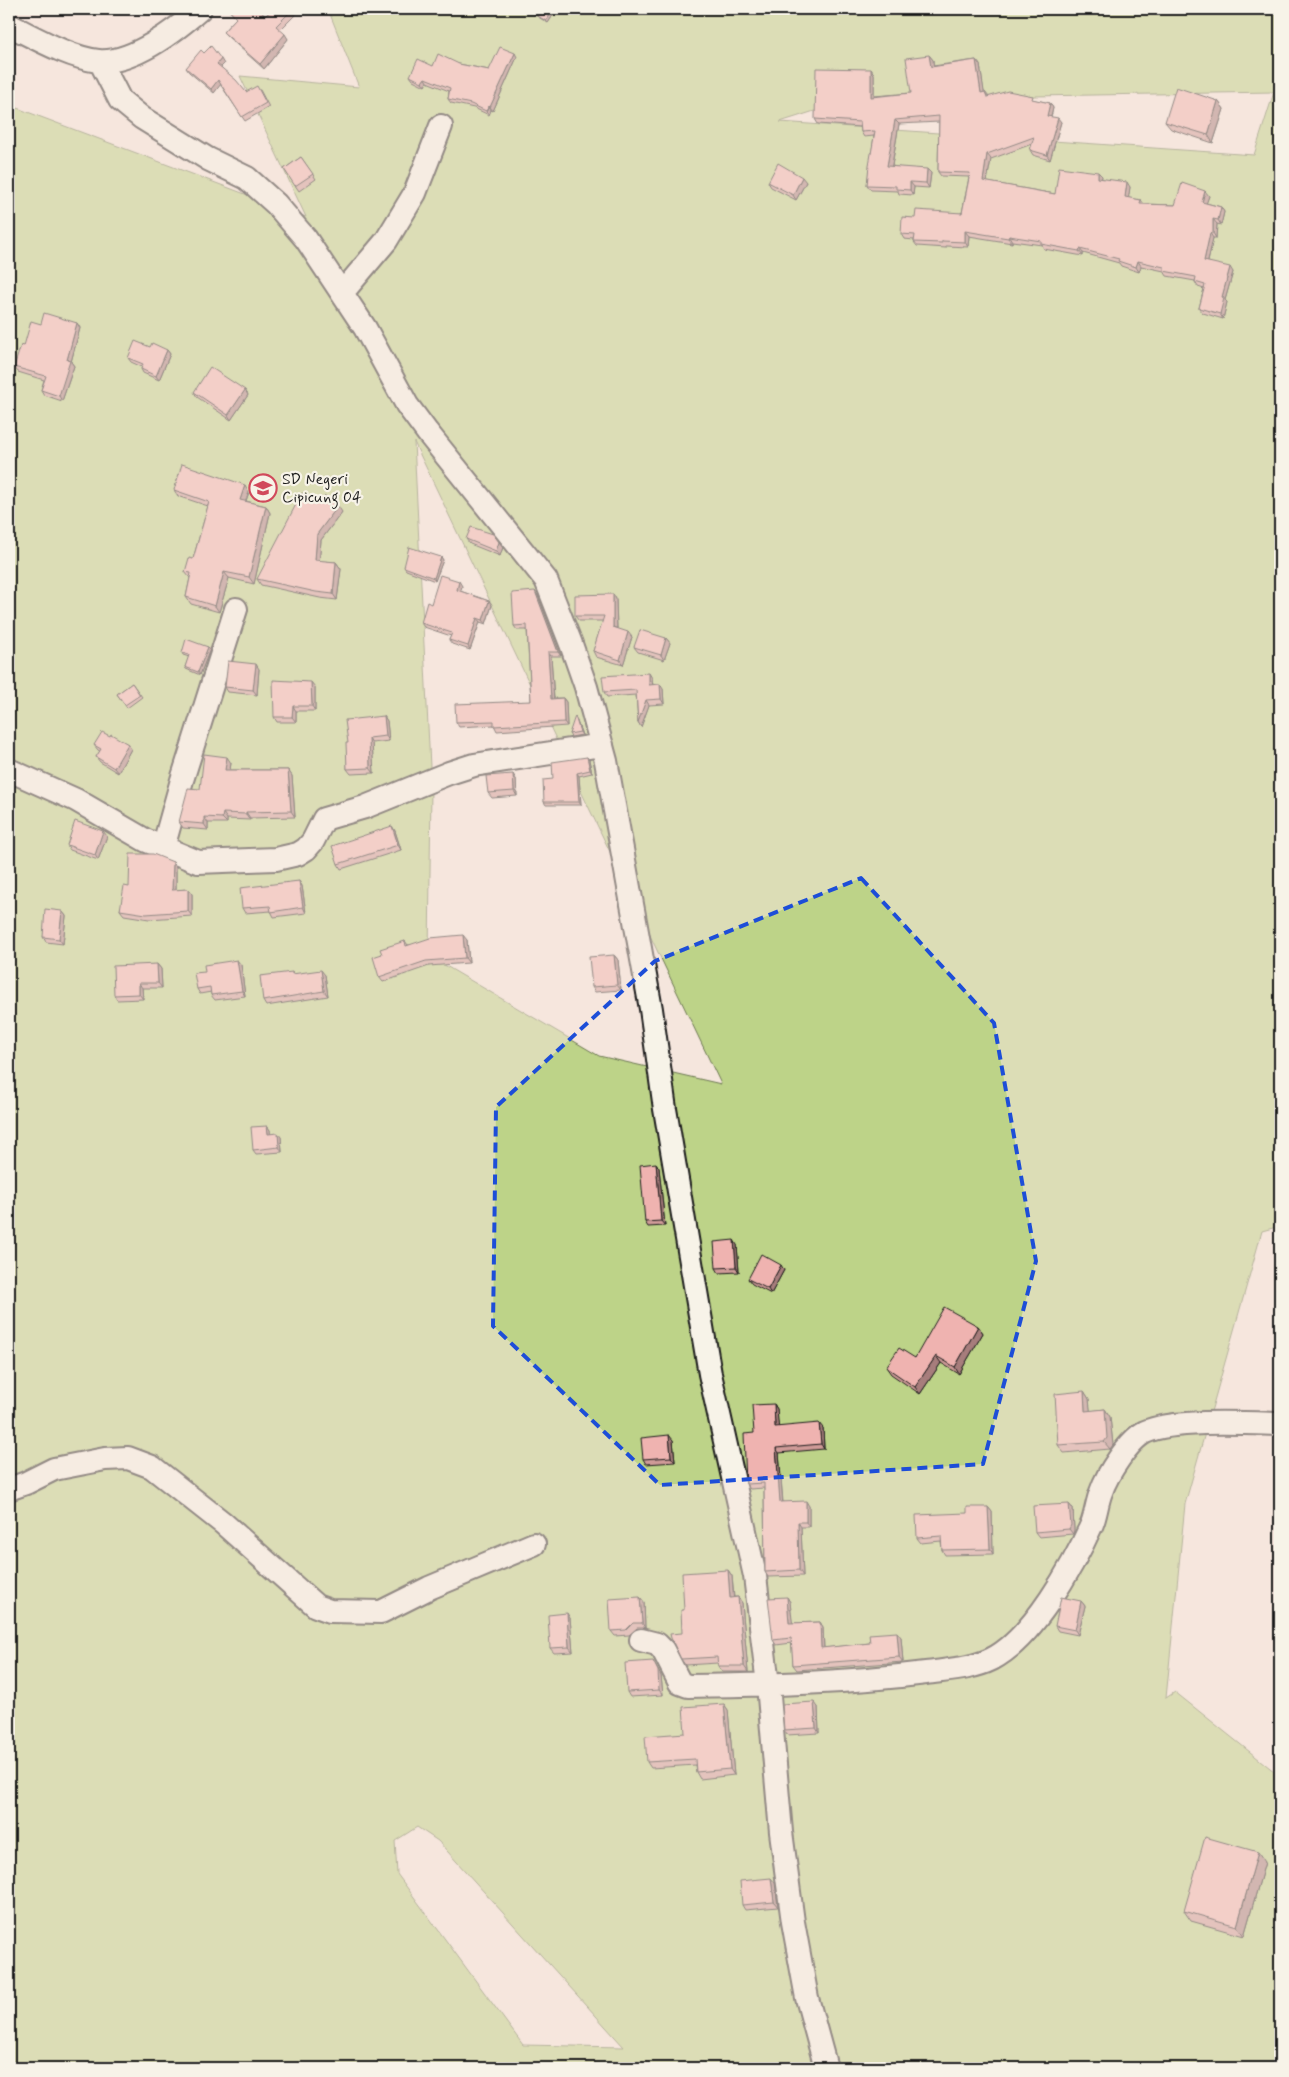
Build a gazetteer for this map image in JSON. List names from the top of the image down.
{
  "places": {
    "school or university": ["SD Negeri Cipicung 04"]
  }
}
